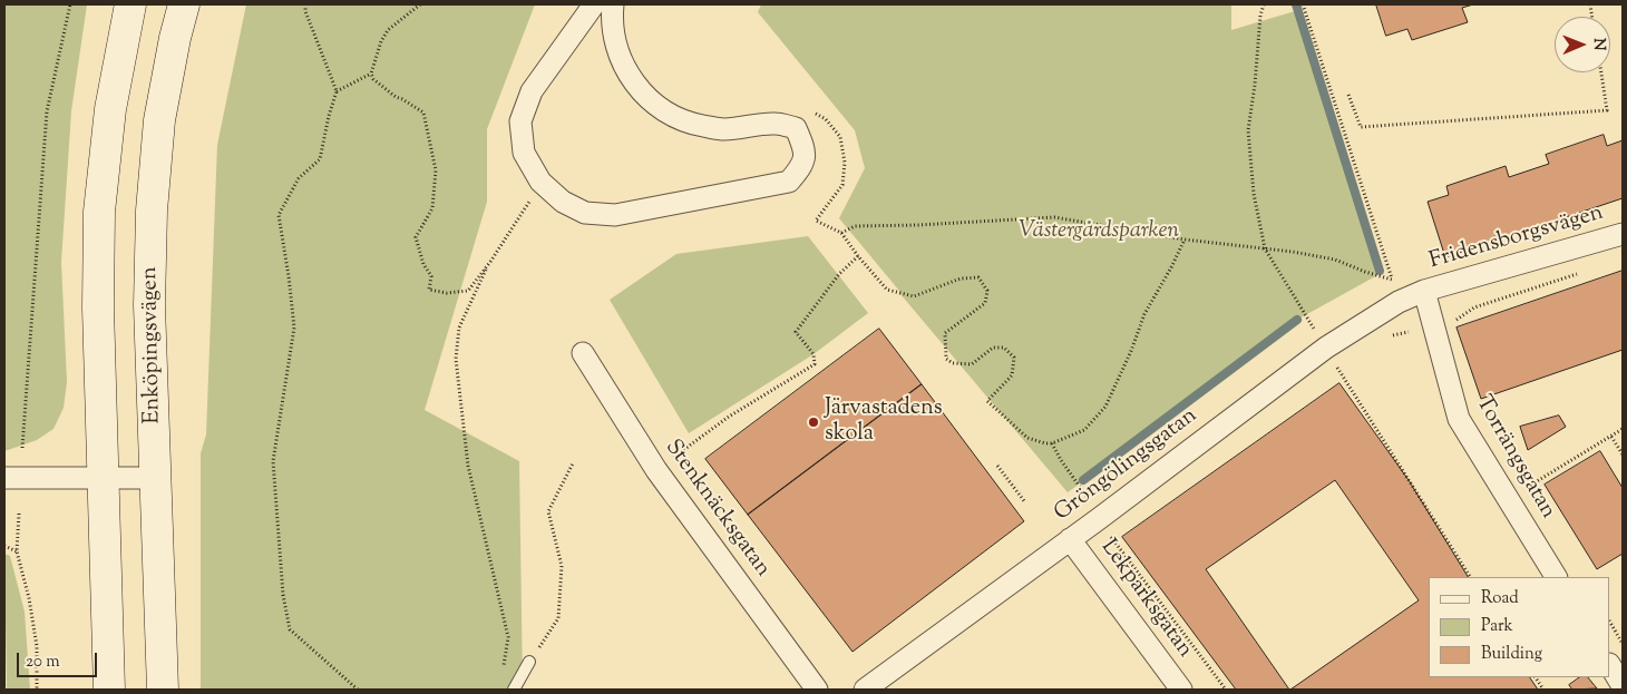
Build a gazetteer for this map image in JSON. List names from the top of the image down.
{
  "streets": {
    "main road": ["Enköpingsvägen"],
    "street": [
      "Fridensborgsvägen",
      "Torrängsgatan",
      "Gröngölingsgatan",
      "Stenknäcksgatan",
      "Lekparksgatan"
    ]
  },
  "crossings": [
    ["Fridensborgsvägen", "Torrängsgatan"],
    ["Fridensborgsvägen", "Gröngölingsgatan"],
    ["Torrängsgatan", "Gröngölingsgatan"],
    ["Gröngölingsgatan", "Lekparksgatan"]
  ],
  "parks": ["Västergårdsparken"],
  "places": ["Järvastadens skola"],
  "legend": ["Road", "Park", "Building"],
  "scale_bar": "20 m",
  "north": "right"
}
